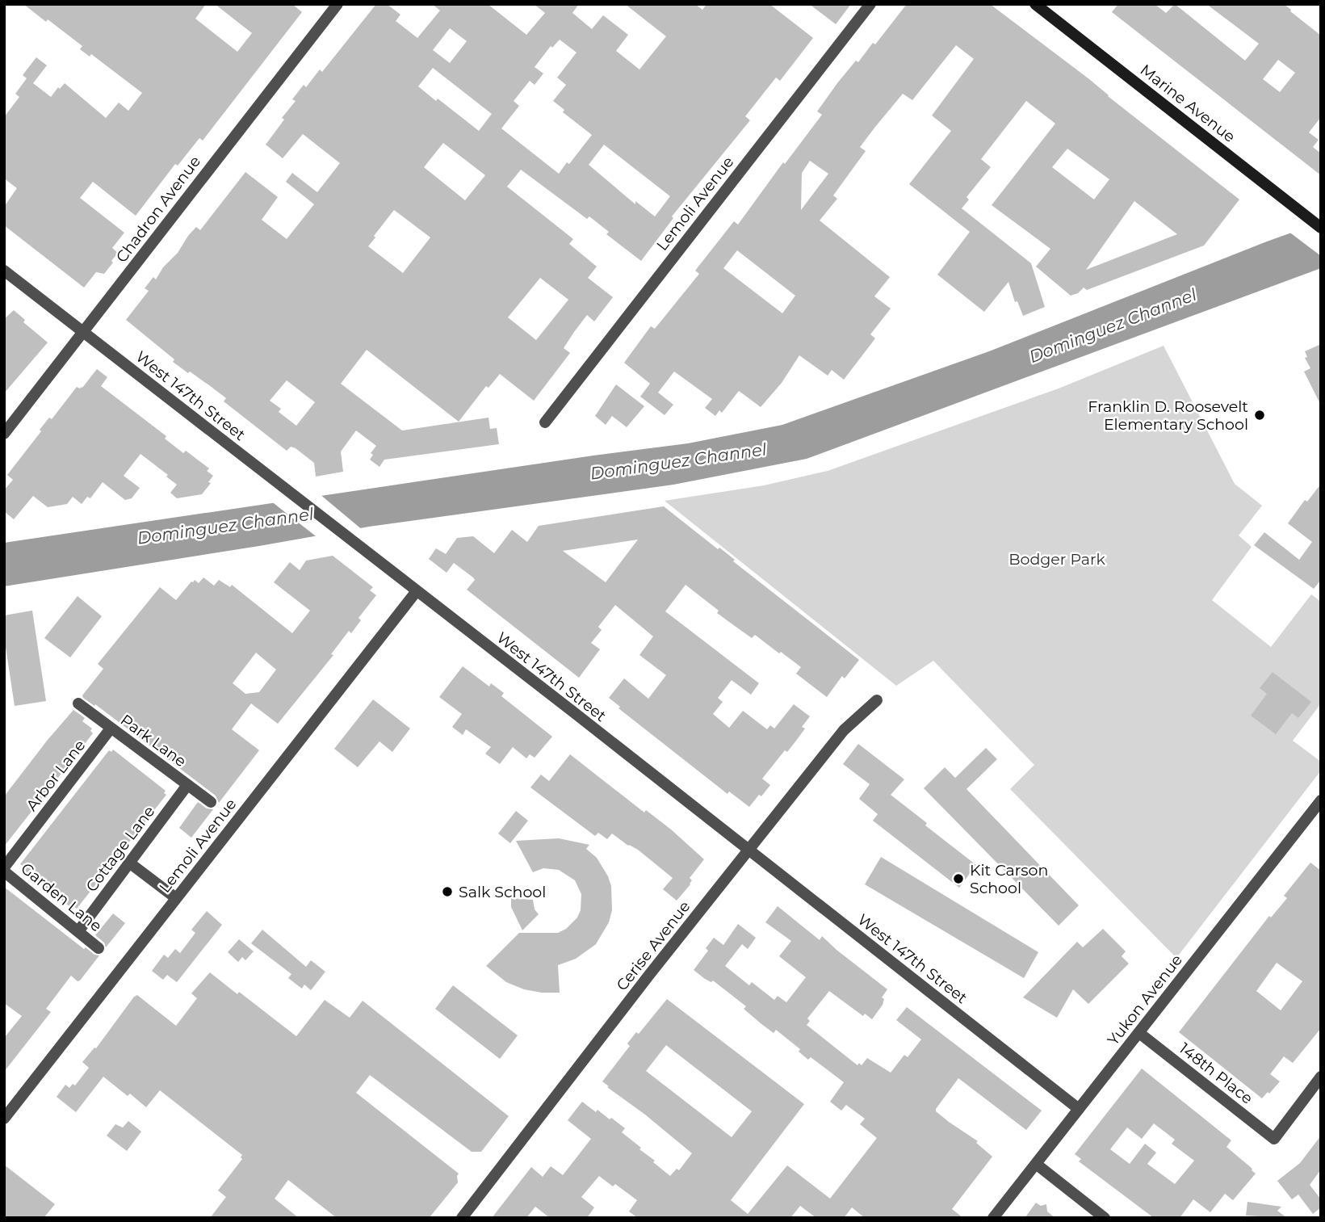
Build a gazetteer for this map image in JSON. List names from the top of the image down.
{
  "streets": {
    "main road": ["Marine Avenue"],
    "street": [
      "Lemoli Avenue",
      "Chadron Avenue",
      "West 147th Street",
      "Park Lane",
      "Arbor Lane",
      "Cottage Lane",
      "Garden Lane",
      "Cerise Avenue",
      "Yukon Avenue",
      "148th Place"
    ]
  },
  "crossings": [
    ["Lemoli Avenue", "West 147th Street"],
    ["Chadron Avenue", "West 147th Street"],
    ["West 147th Street", "Cerise Avenue"],
    ["West 147th Street", "Yukon Avenue"],
    ["Park Lane", "Arbor Lane"],
    ["Park Lane", "Cottage Lane"],
    ["Arbor Lane", "Garden Lane"],
    ["Cottage Lane", "Garden Lane"],
    ["Yukon Avenue", "148th Place"]
  ],
  "water": ["Dominguez Channel"],
  "parks": ["Bodger Park"],
  "places": ["Franklin D. Roosevelt Elementary School", "Kit Carson School", "Salk School"]
}
